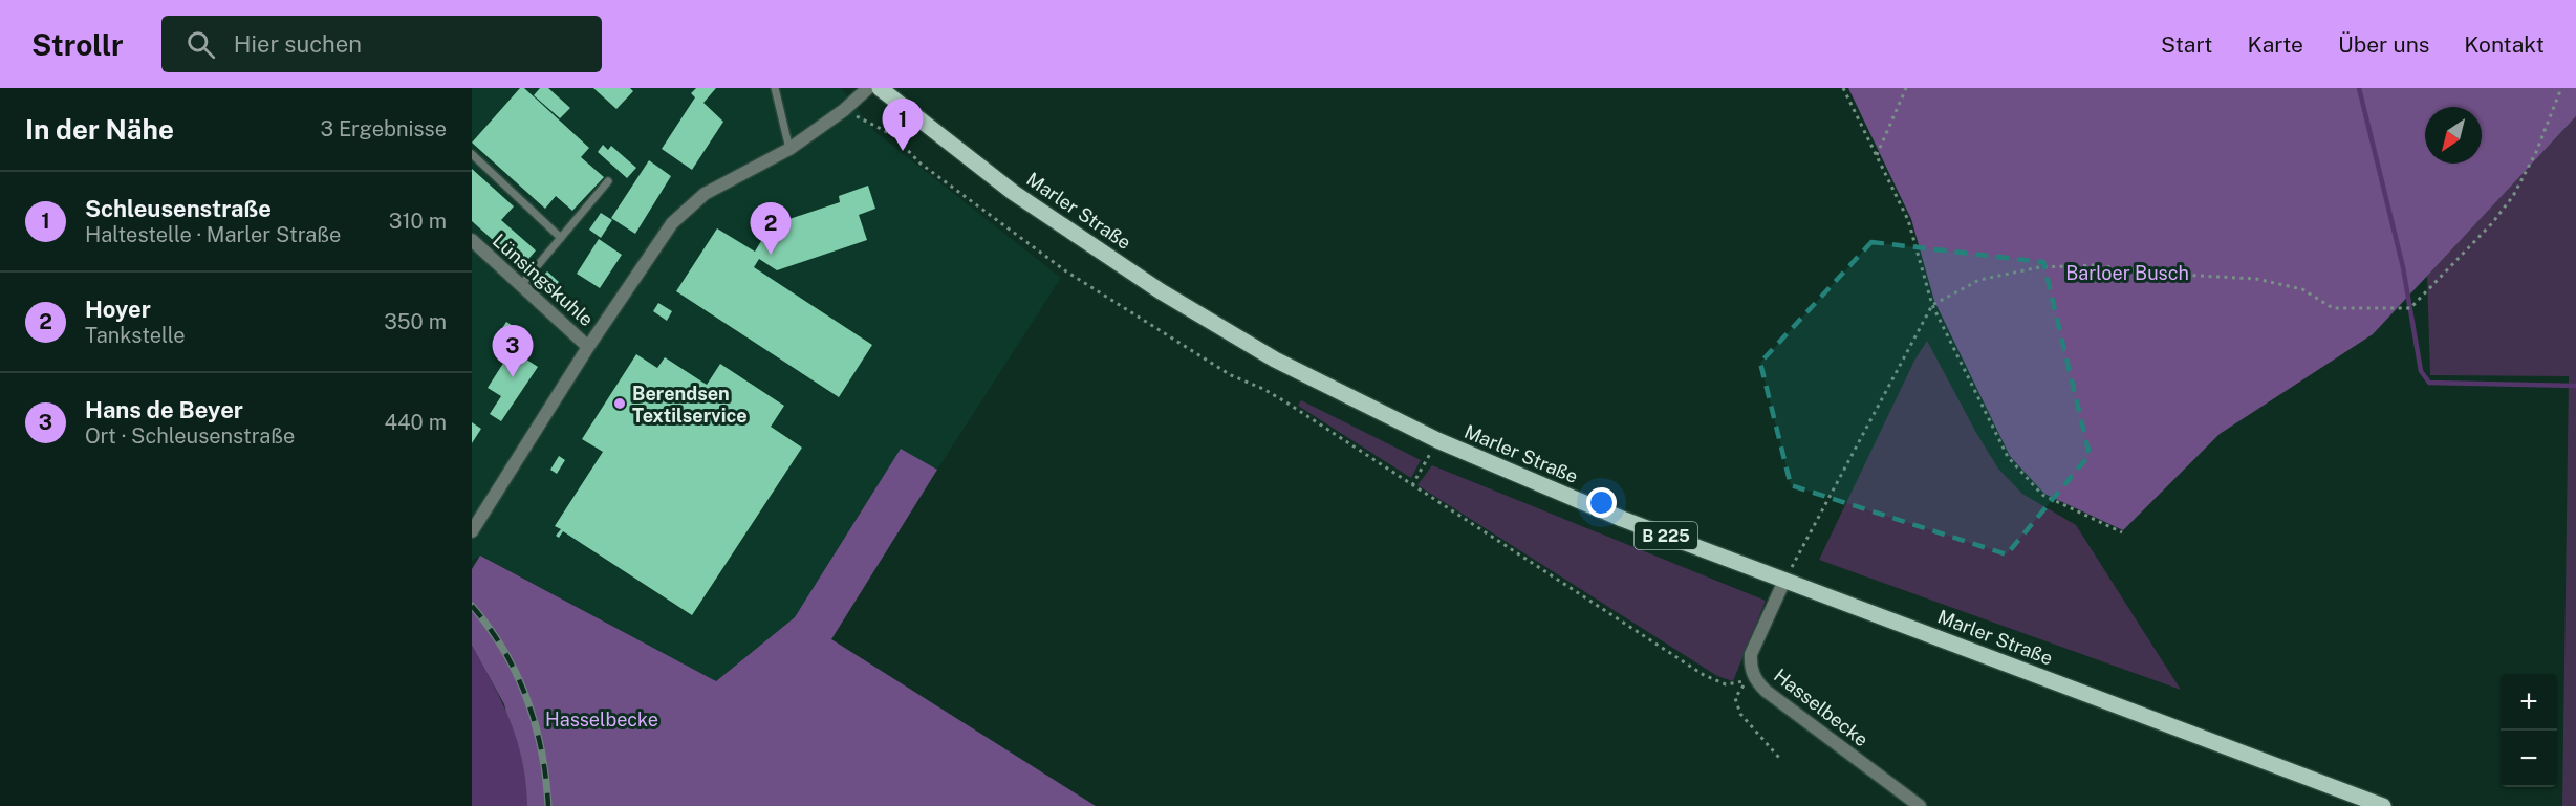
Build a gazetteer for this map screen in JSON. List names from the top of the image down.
{
  "streets": {
    "main road": ["Marler Straße", "B 225"],
    "street": ["Lünsingskuhle", "Hasselbecke"]
  },
  "crossings": [
    ["Marler Straße", "Hasselbecke"]
  ],
  "parks": ["Barloer Busch", "Hasselbecke"],
  "places": ["Berendsen Textilservice"],
  "north": "bottom left",
  "page": {
    "header": "Strollr",
    "search": "Hier suchen",
    "nav": [
      "Start",
      "Karte",
      "Über uns",
      "Kontakt"
    ],
    "heading": ["In der Nähe", "3 Ergebnisse"],
    "pins": ["1", "2", "3"],
    "list": [
      {
        "mark": "1",
        "name": "Schleusenstraße",
        "note": "Haltestelle · Marler Straße",
        "value": "310 m"
      },
      {
        "mark": "2",
        "name": "Hoyer",
        "note": "Tankstelle",
        "value": "350 m"
      },
      {
        "mark": "3",
        "name": "Hans de Beyer",
        "note": "Ort · Schleusenstraße",
        "value": "440 m"
      }
    ],
    "map_buttons": ["+", "−"]
  }
}
